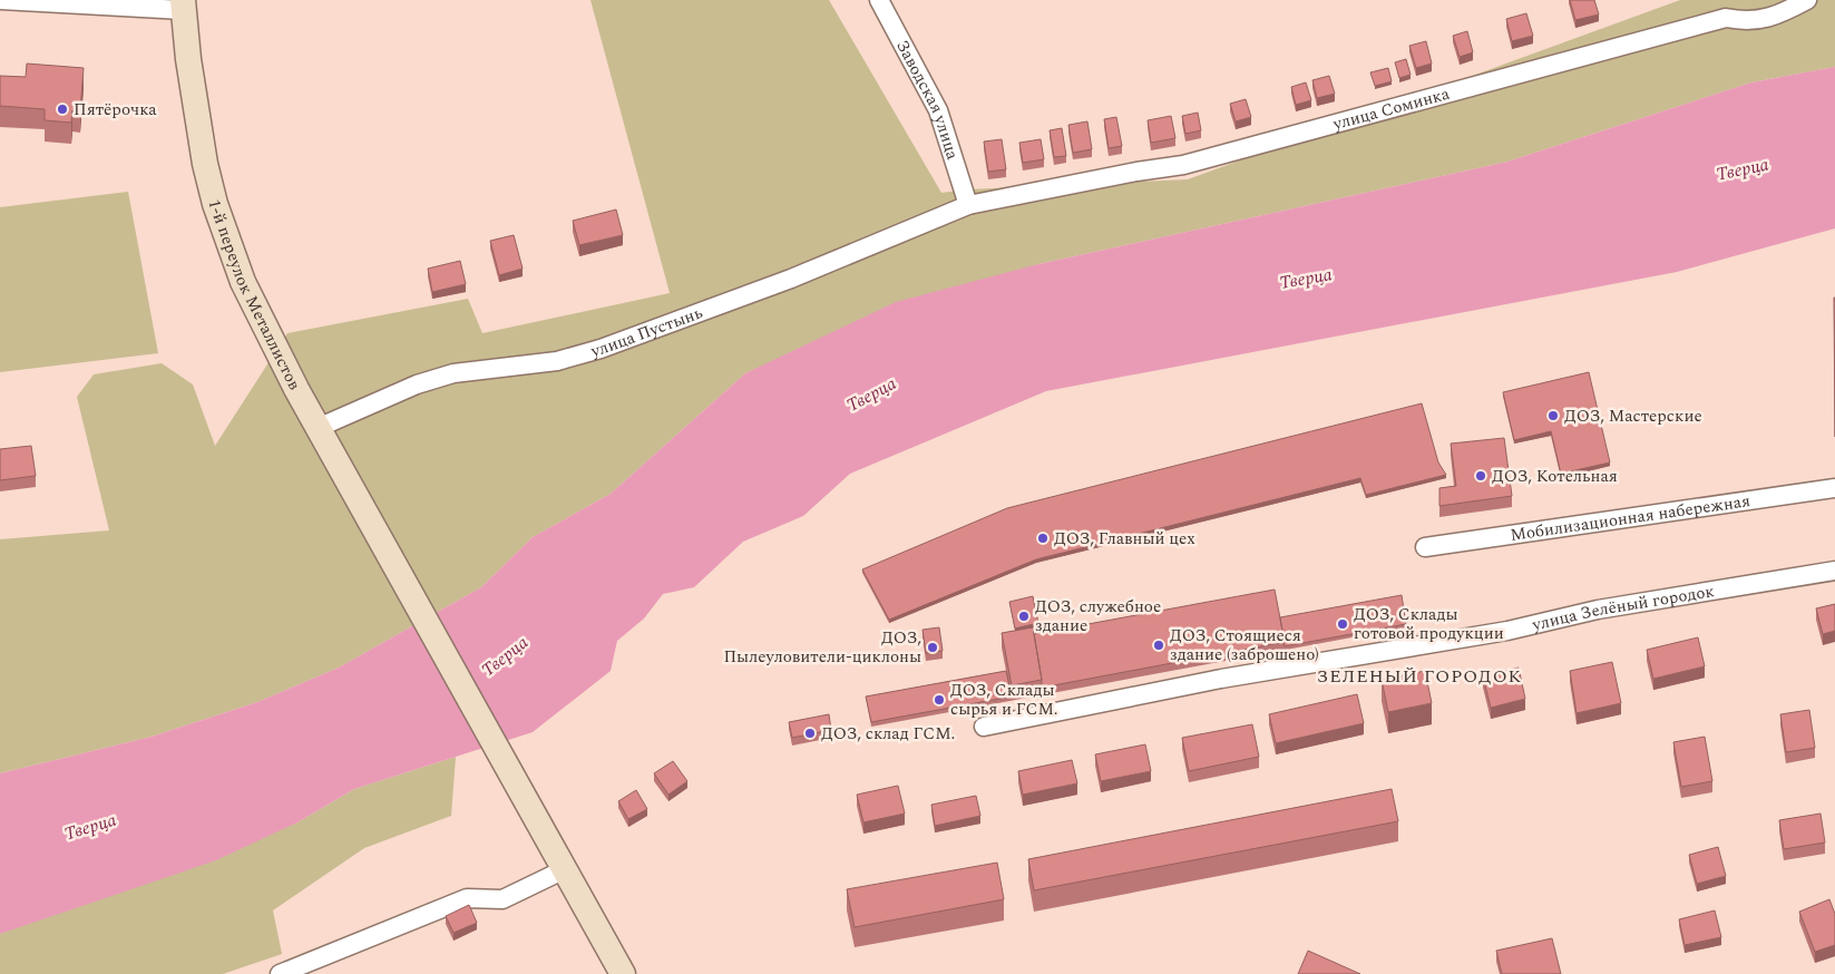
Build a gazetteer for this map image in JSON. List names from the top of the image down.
{
  "streets": {
    "street": [
      "Заводская улица",
      "улица Соминка",
      "1-й переулок Металлистов",
      "улица Пустынь",
      "Мобилизационная набережная",
      "улица Зелёный городок"
    ]
  },
  "crossings": [
    ["Заводская улица", "улица Соминка"],
    ["Заводская улица", "улица Пустынь"],
    ["улица Соминка", "улица Пустынь"],
    ["1-й переулок Металлистов", "улица Пустынь"]
  ],
  "districts": ["ЗЕЛЕНЫЙ ГОРОДОК"],
  "water": ["Тверца"],
  "places": [
    "Пятёрочка",
    "ДОЗ, Мастерские",
    "ДОЗ, Котельная",
    "ДОЗ, Главный цех",
    "ДОЗ, служебное здание",
    "ДОЗ, Склады готовой продукции",
    "ДОЗ, Стоящиеся здание (заброшено)",
    "ДОЗ, Пылеуловители-циклоны",
    "ДОЗ, Склады сырья и ГСМ.",
    "ДОЗ, склад ГСМ."
  ]
}
